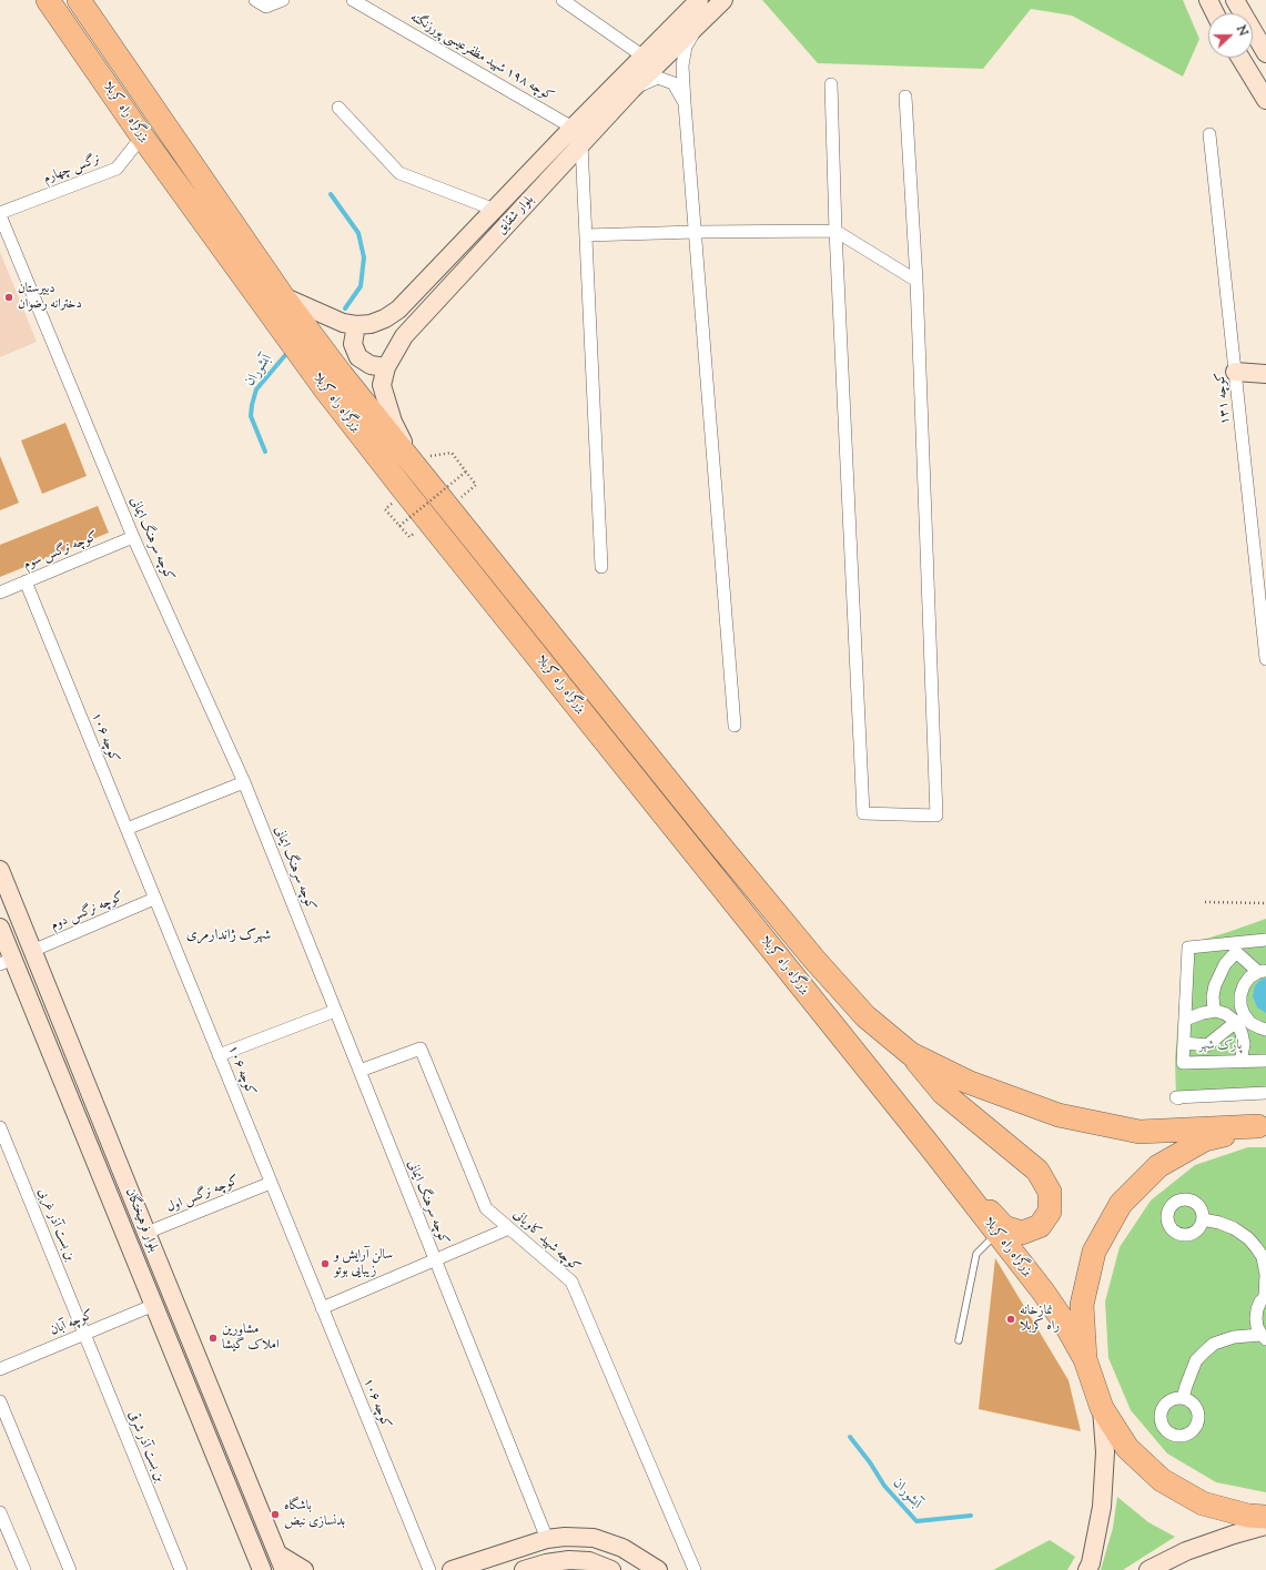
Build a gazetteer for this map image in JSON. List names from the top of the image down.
{
  "streets": {
    "highway": ["بزرگراه راه کربلا"],
    "main road": ["بلوار شقایق", "بلوار فرهیختگان"],
    "street": [
      "کوچه ۱۹۸ شهید مظفرعیسی پورزنگنه",
      "نرگس چهارم",
      "کوچه ۱۳۱",
      "کوچه سرهنگ ایمانی",
      "کوچه نرگس سوم",
      "کوچه ۱۰۶",
      "کوچه نرگس دوم",
      "کوچه نرگس اول",
      "بن بست آذر غربی",
      "کوچه شهید کاویانی",
      "کوچه آبان",
      "بن بست آذر شرقی"
    ]
  },
  "crossings": [
    ["کوچه ۱۹۸ شهید مظفرعیسی پورزنگنه", "بلوار شقایق"],
    ["بزرگراه راه کربلا", "نرگس چهارم"],
    ["بزرگراه راه کربلا", "بلوار شقایق"],
    ["نرگس چهارم", "کوچه سرهنگ ایمانی"],
    ["کوچه سرهنگ ایمانی", "کوچه نرگس سوم"],
    ["کوچه سرهنگ ایمانی", "کوچه شهید کاویانی"],
    ["کوچه نرگس سوم", "کوچه ۱۰۶"],
    ["کوچه ۱۰۶", "کوچه نرگس دوم"],
    ["کوچه ۱۰۶", "کوچه نرگس اول"],
    ["کوچه نرگس دوم", "بلوار فرهیختگان"],
    ["کوچه نرگس اول", "بلوار فرهیختگان"],
    ["بلوار فرهیختگان", "کوچه آبان"],
    ["بن بست آذر غربی", "کوچه آبان"],
    ["بن بست آذر غربی", "بن بست آذر شرقی"],
    ["کوچه آبان", "بن بست آذر شرقی"]
  ],
  "districts": ["شهرک ژاندارمری"],
  "water": ["آبشوران"],
  "parks": ["پارک شهر"],
  "places": [
    "دبیرستان دخترانه رضوان",
    "سالن آرایش و زیبایی بوتو",
    "نمازخانه راه کربلا",
    "مشاورین املاک گیشا",
    "باشگاه بدنسازی نبض"
  ],
  "north": "right"
}
